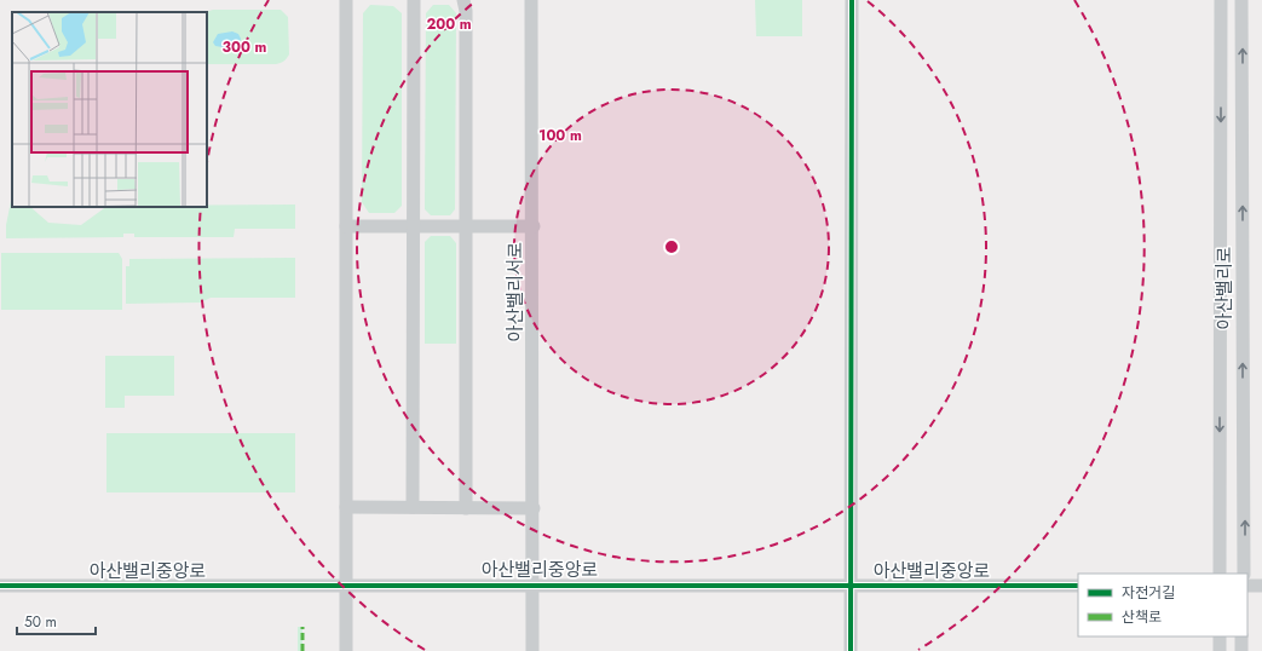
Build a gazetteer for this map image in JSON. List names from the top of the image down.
{
  "streets": {
    "street": ["아산밸리로", "아산밸리서로", "아산밸리중앙로"]
  },
  "crossings": [
    ["아산밸리서로", "아산밸리중앙로"]
  ],
  "legend": ["자전거길", "산책로"],
  "scale_bar": "50 m",
  "rings": ["200 m", "300 m", "100 m"]
}
